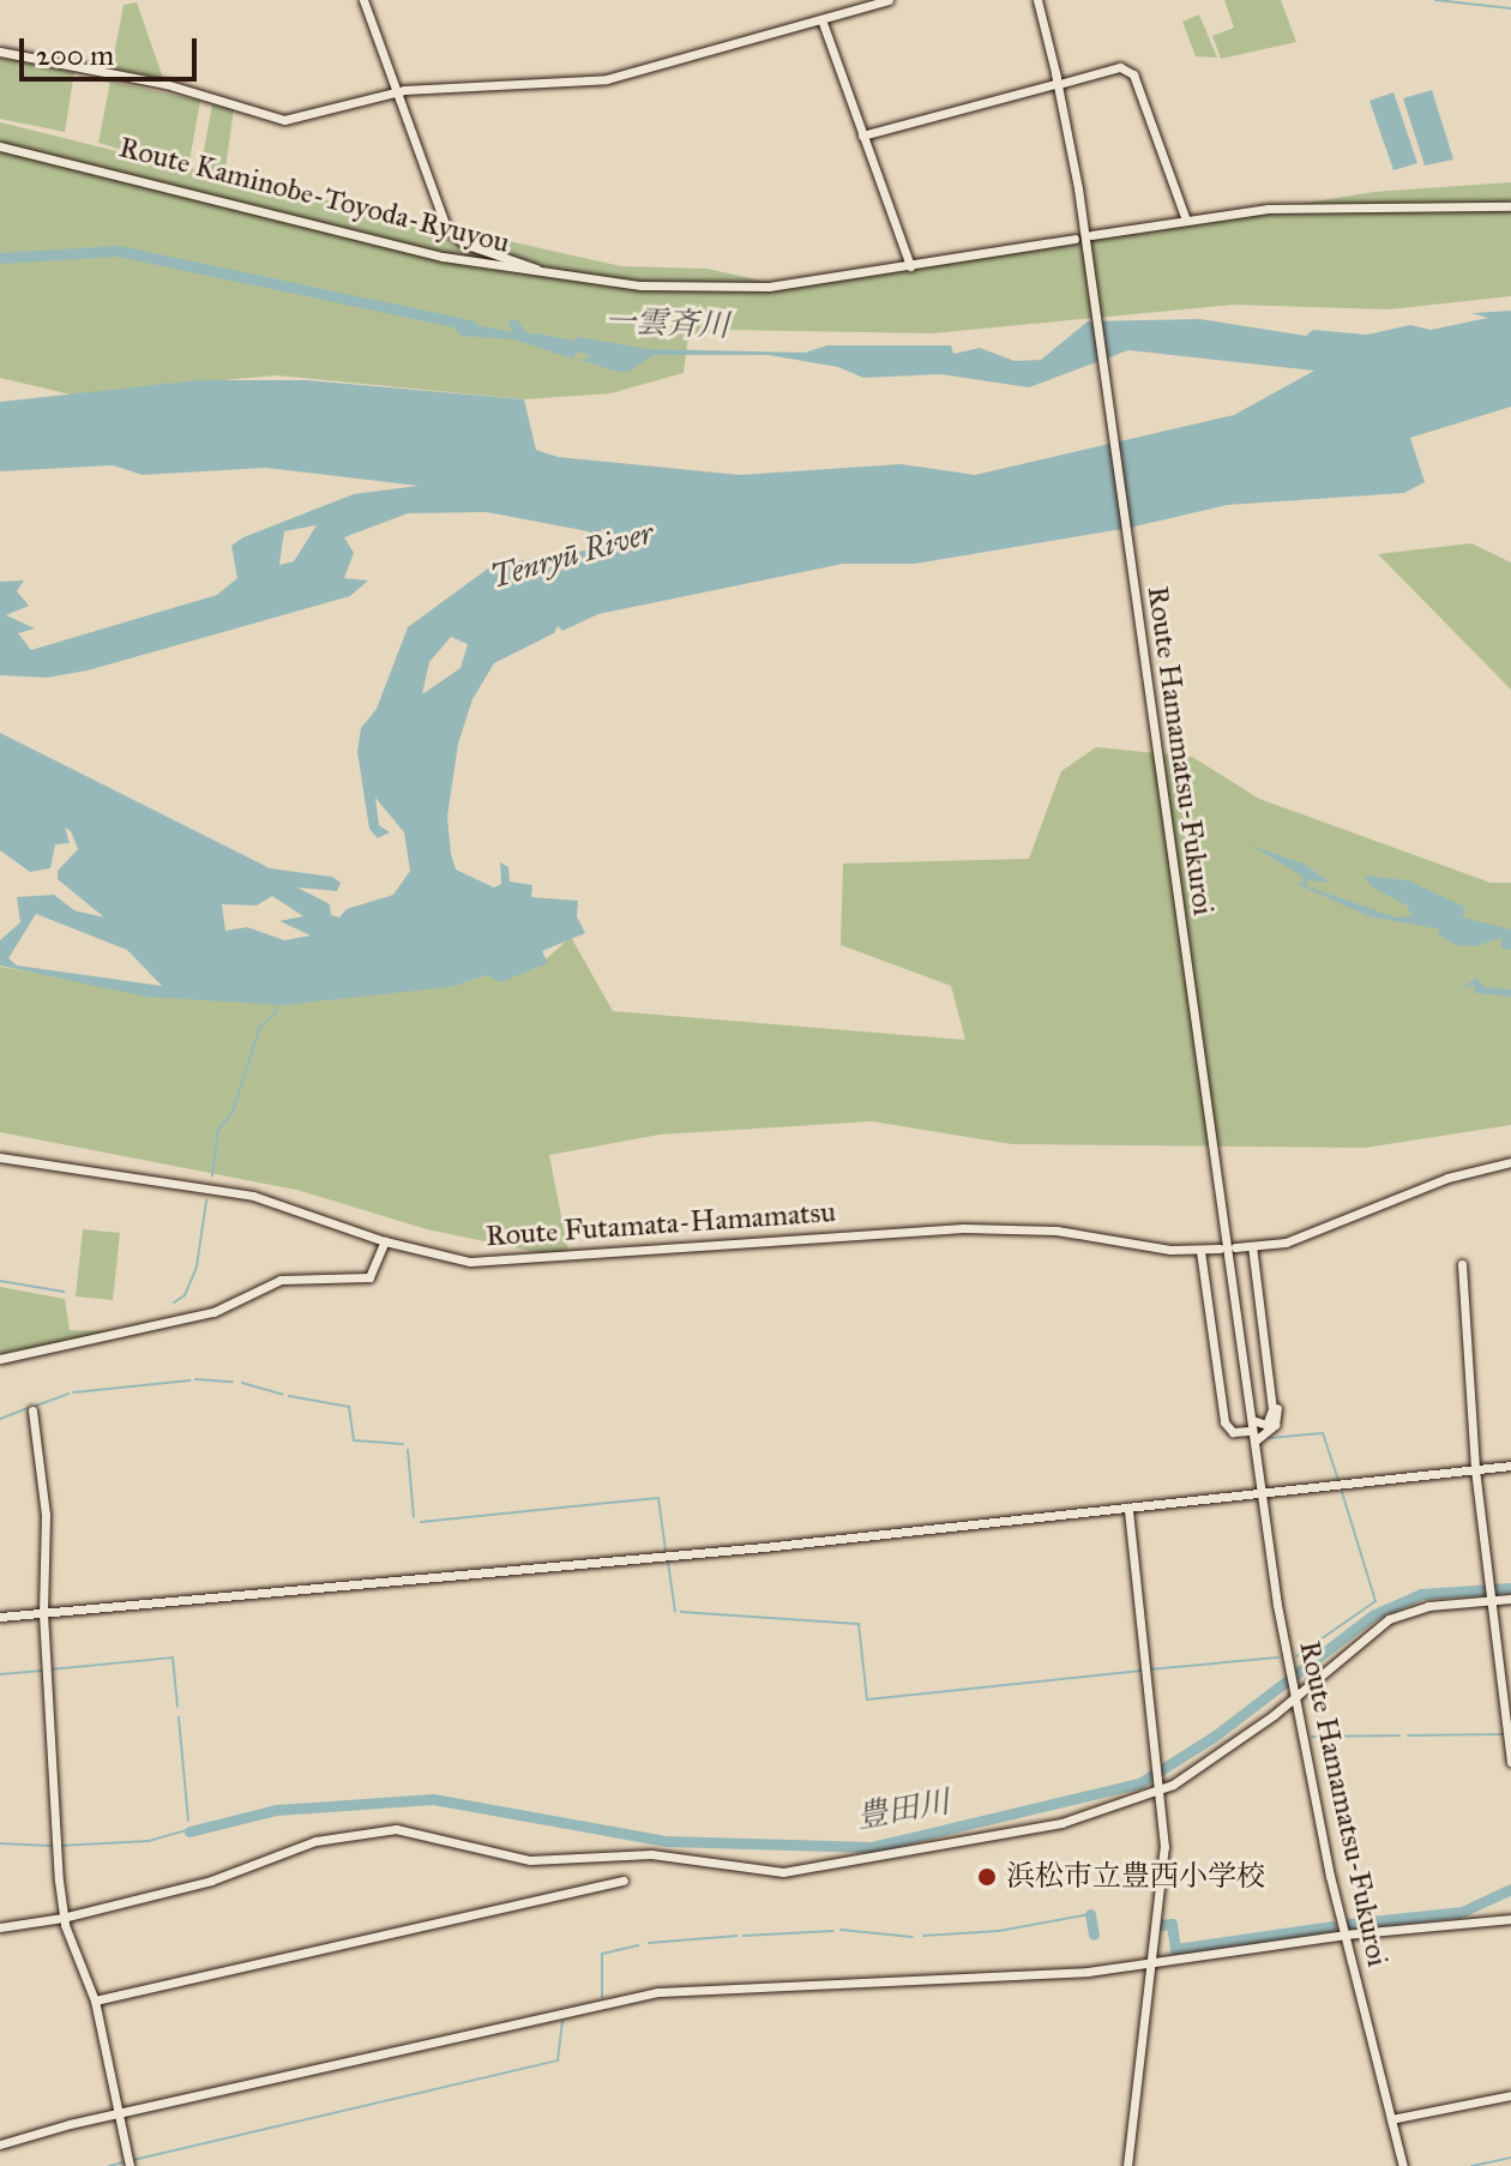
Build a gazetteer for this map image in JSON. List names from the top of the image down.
{
  "streets": {
    "street": ["Route Kaminobe-Toyoda-Ryuyou", "Route Hamamatsu-Fukuroi", "Route Futamata-Hamamatsu"]
  },
  "water": ["一雲斉川", "Tenryū River", "豊田川"],
  "places": ["浜松市立豊西小学校"],
  "scale_bar": "200 m"
}
